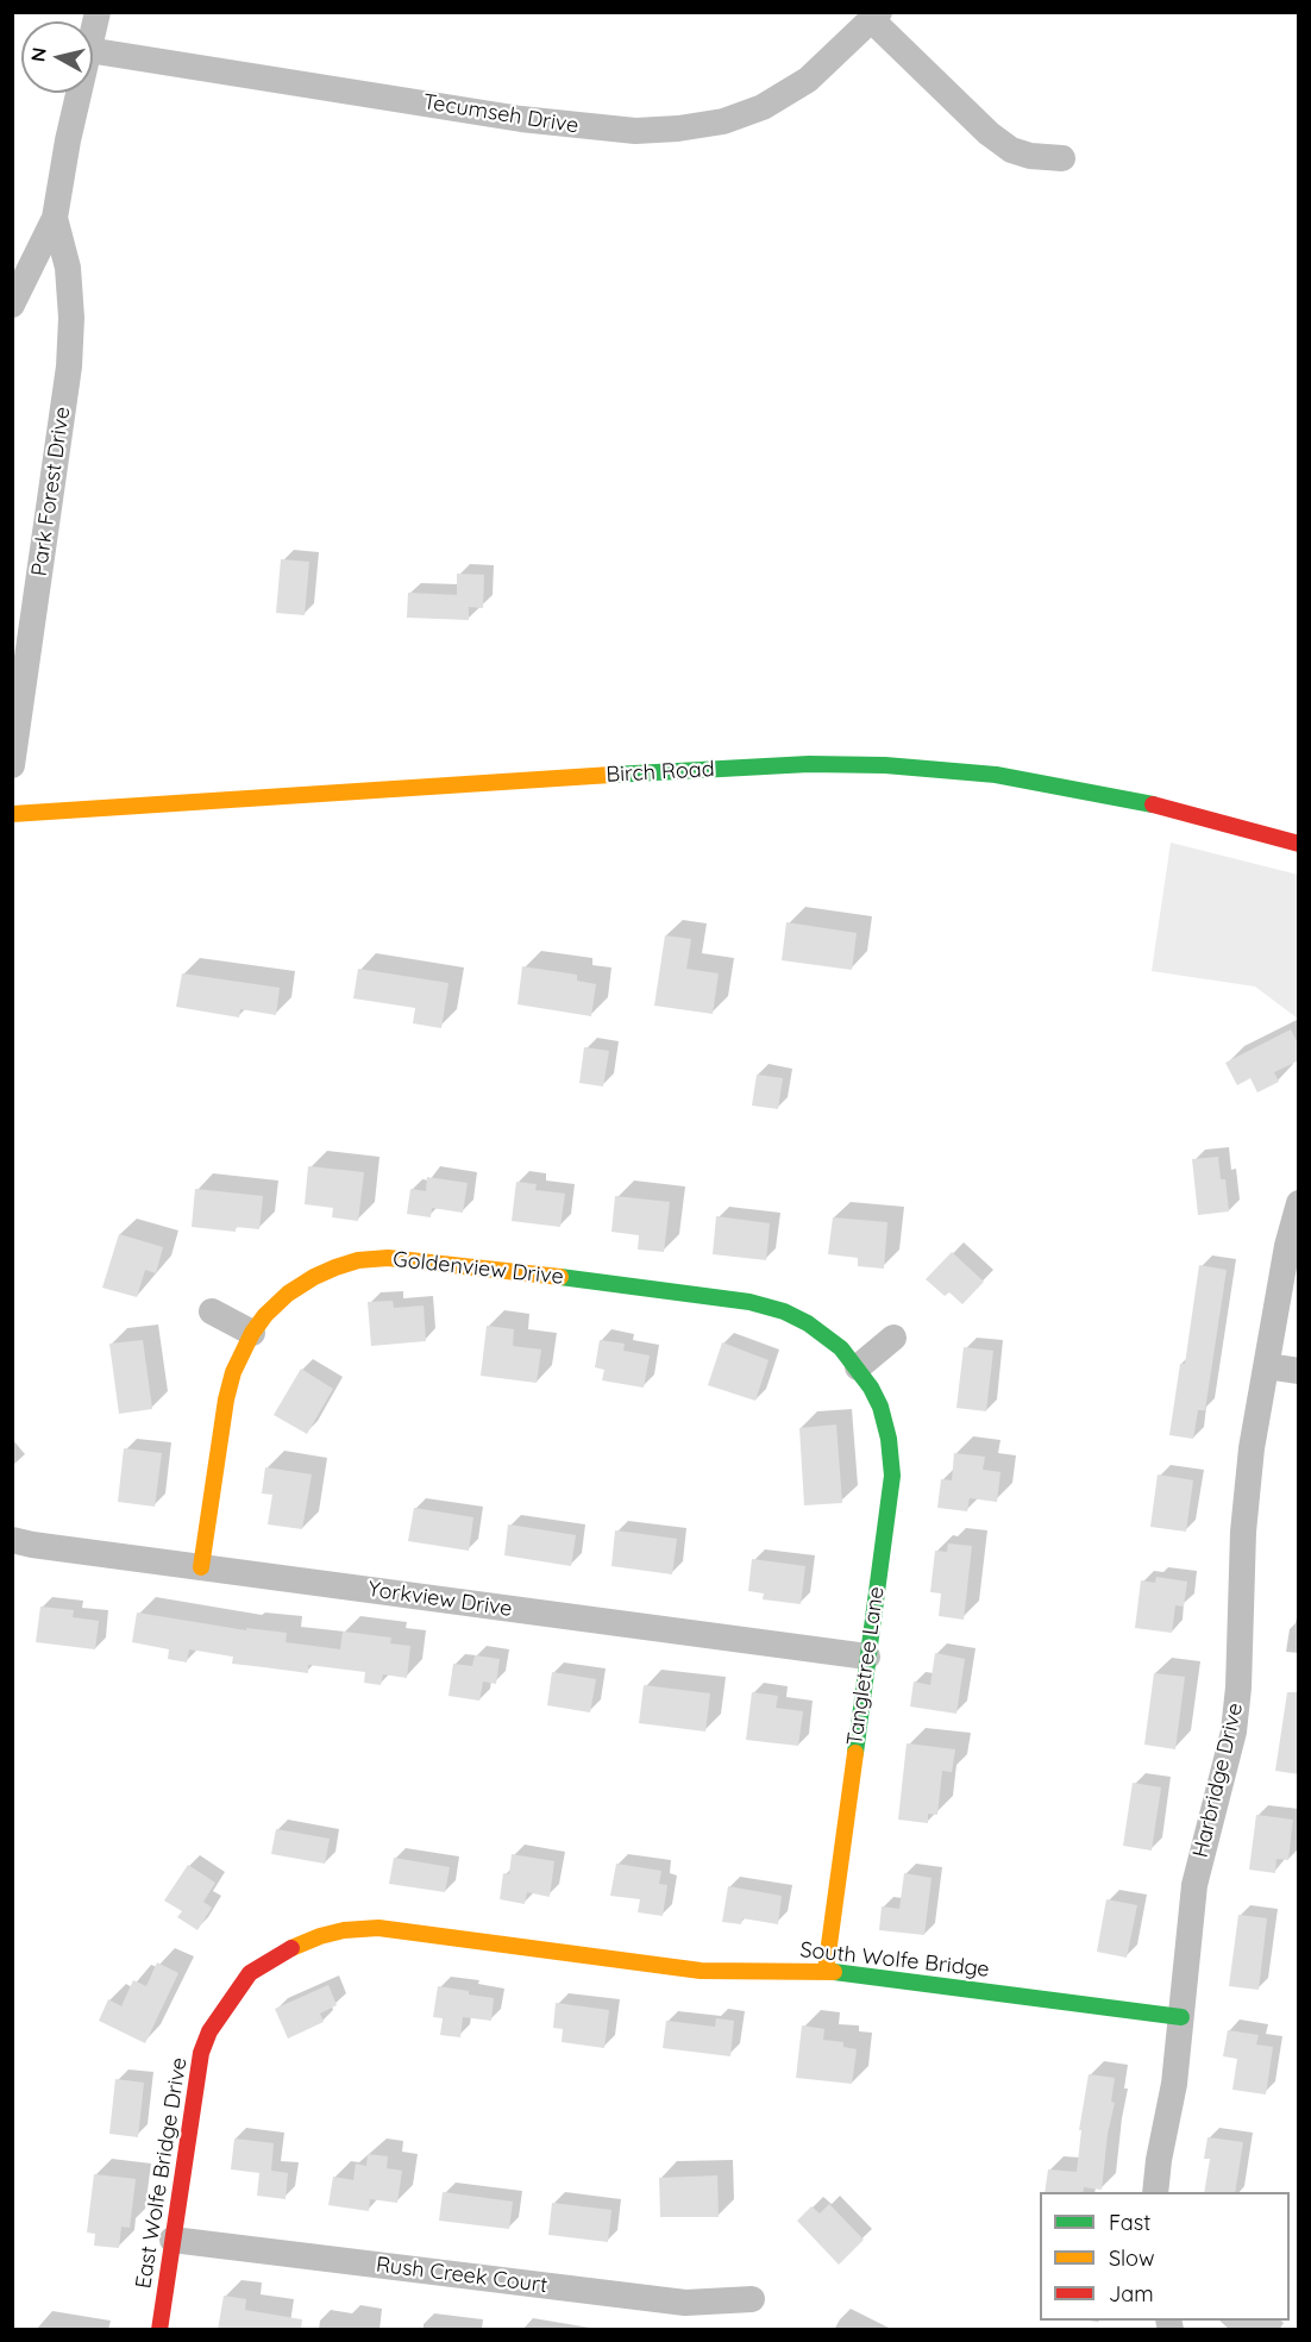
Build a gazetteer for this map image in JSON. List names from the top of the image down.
{
  "streets": {
    "street": [
      "Tecumseh Drive",
      "Park Forest Drive",
      "Birch Road",
      "Goldenview Drive",
      "Yorkview Drive",
      "Tangletree Lane",
      "Harbridge Drive",
      "South Wolfe Bridge",
      "East Wolfe Bridge Drive",
      "Rush Creek Court"
    ]
  },
  "crossings": [
    ["Goldenview Drive", "Yorkview Drive"],
    ["Goldenview Drive", "Tangletree Lane"],
    ["Yorkview Drive", "Tangletree Lane"],
    ["Tangletree Lane", "South Wolfe Bridge"],
    ["Harbridge Drive", "South Wolfe Bridge"],
    ["South Wolfe Bridge", "East Wolfe Bridge Drive"],
    ["East Wolfe Bridge Drive", "Rush Creek Court"]
  ],
  "legend": ["Fast", "Slow", "Jam"],
  "north": "left"
}
